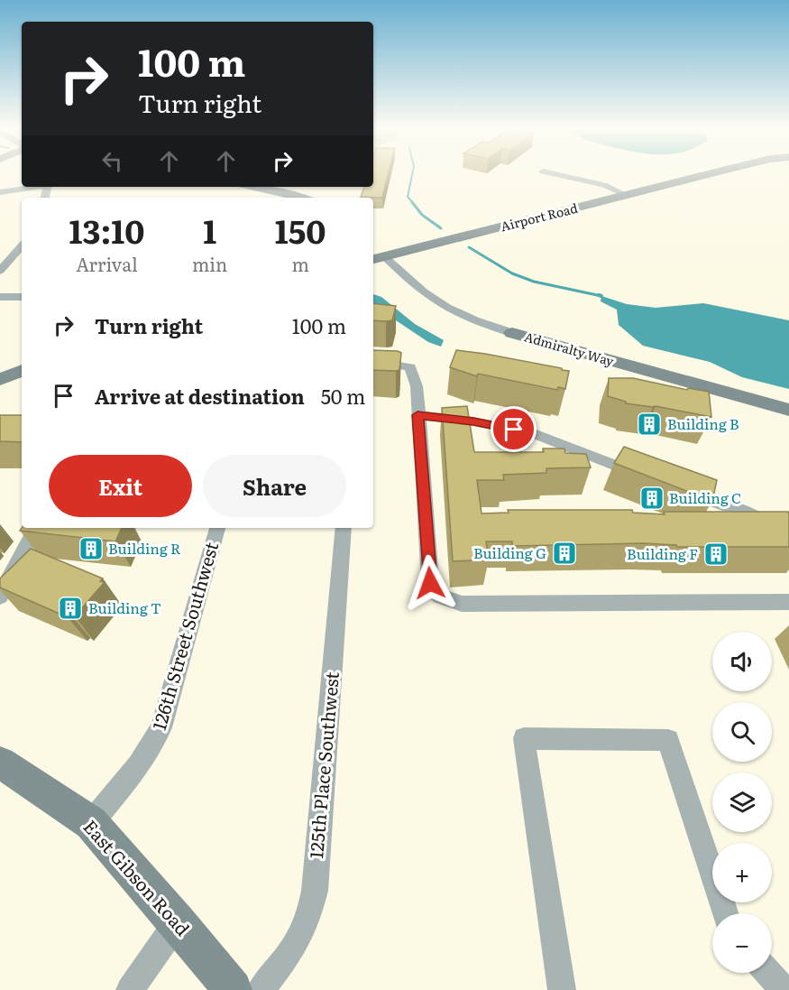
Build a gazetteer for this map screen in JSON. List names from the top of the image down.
{
  "streets": {
    "main road": ["Airport Road", "Admiralty Way", "East Gibson Road"],
    "street": ["126th Street Southwest", "125th Place Southwest"]
  },
  "crossings": [
    ["Airport Road", "Admiralty Way"],
    ["126th Street Southwest", "East Gibson Road"]
  ],
  "places": {
    "building": [
      "Building B",
      "Building C",
      "Building R",
      "Building G",
      "Building F",
      "Building T"
    ]
  },
  "page": {
    "turn": ["100 m", "Turn right"],
    "eta": [
      "13:10",
      "Arrival",
      "1",
      "min",
      "150",
      "m"
    ],
    "list": [
      {
        "name": "Turn right",
        "value": "100 m"
      },
      {
        "name": "Arrive at destination",
        "value": "50 m"
      }
    ],
    "buttons": ["Exit", "Share"],
    "map_buttons": ["+", "−"]
  }
}
